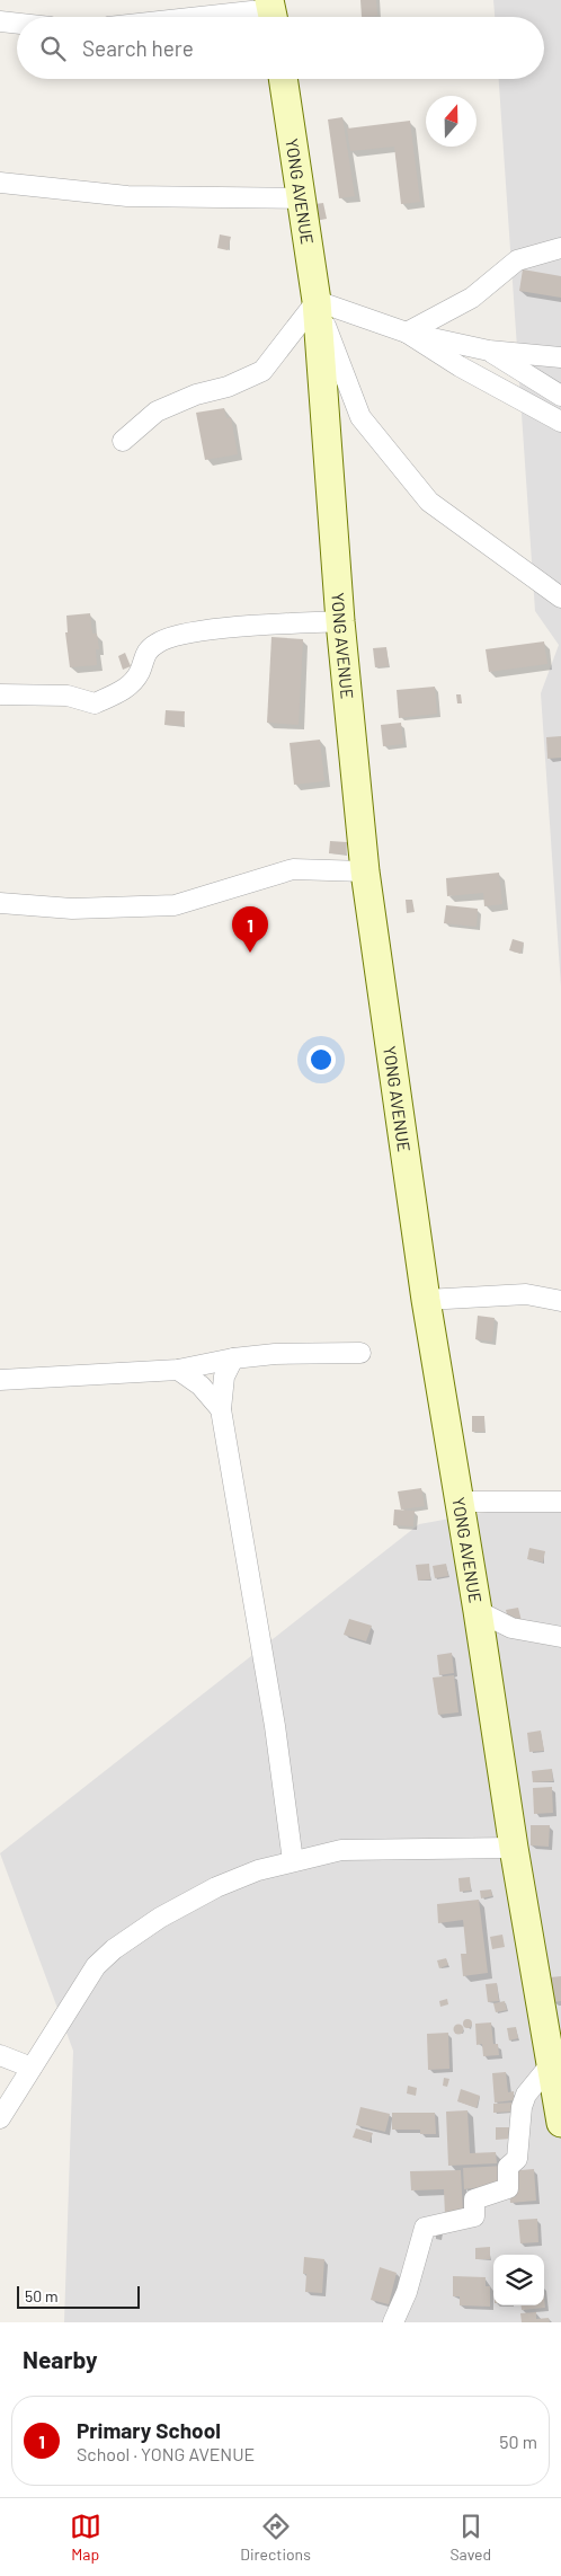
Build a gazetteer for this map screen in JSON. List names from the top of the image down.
{
  "streets": {
    "street": ["YONG AVENUE"]
  },
  "scale_bar": "50 m",
  "north": "top",
  "page": {
    "search": "Search here",
    "pins": "1",
    "scale": "50 m",
    "heading": "Nearby",
    "list": [
      {
        "mark": "1",
        "name": "Primary School",
        "note": "School · YONG AVENUE",
        "value": "50 m"
      }
    ],
    "nav": ["Map", "Directions", "Saved"]
  }
}
